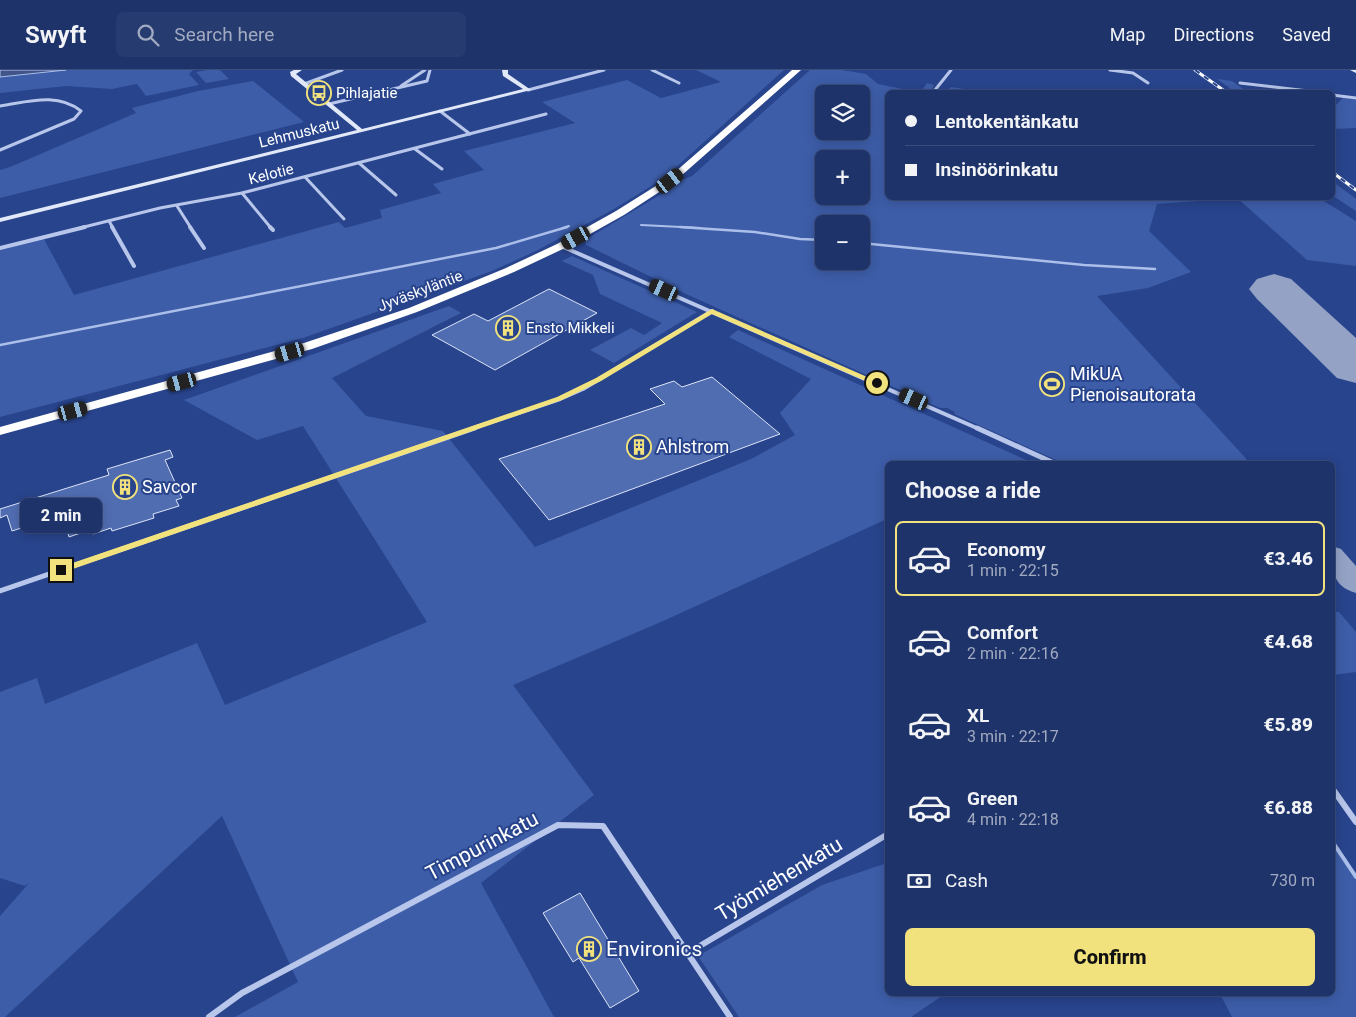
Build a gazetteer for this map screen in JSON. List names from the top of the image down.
{
  "streets": {
    "highway": ["Jyväskyläntie"],
    "street": [
      "Lehmuskatu",
      "Kelotie",
      "Timpurinkatu",
      "Työmiehenkatu"
    ]
  },
  "crossings": [
    ["Timpurinkatu", "Työmiehenkatu"]
  ],
  "places": {
    "bus stop": ["Pihlajatie"],
    "building": [
      "Ensto Mikkeli",
      "Ahlstrom",
      "Savcor",
      "Environics"
    ],
    "sports": ["MikUA Pienoisautorata"]
  },
  "page": {
    "header": "Swyft",
    "search": "Search here",
    "nav": ["Map", "Directions", "Saved"],
    "map_buttons": ["+", "−"],
    "banner": ["Lentokentänkatu", "Insinöörinkatu"],
    "heading": "Choose a ride",
    "bubble": "2 min",
    "list": [
      {
        "name": "Economy",
        "note": "1 min · 22:15",
        "value": "€3.46"
      },
      {
        "name": "Comfort",
        "note": "2 min · 22:16",
        "value": "€4.68"
      },
      {
        "name": "XL",
        "note": "3 min · 22:17",
        "value": "€5.89"
      },
      {
        "name": "Green",
        "note": "4 min · 22:18",
        "value": "€6.88"
      }
    ],
    "pay": ["Cash", "730 m"],
    "buttons": "Confirm"
  }
}
